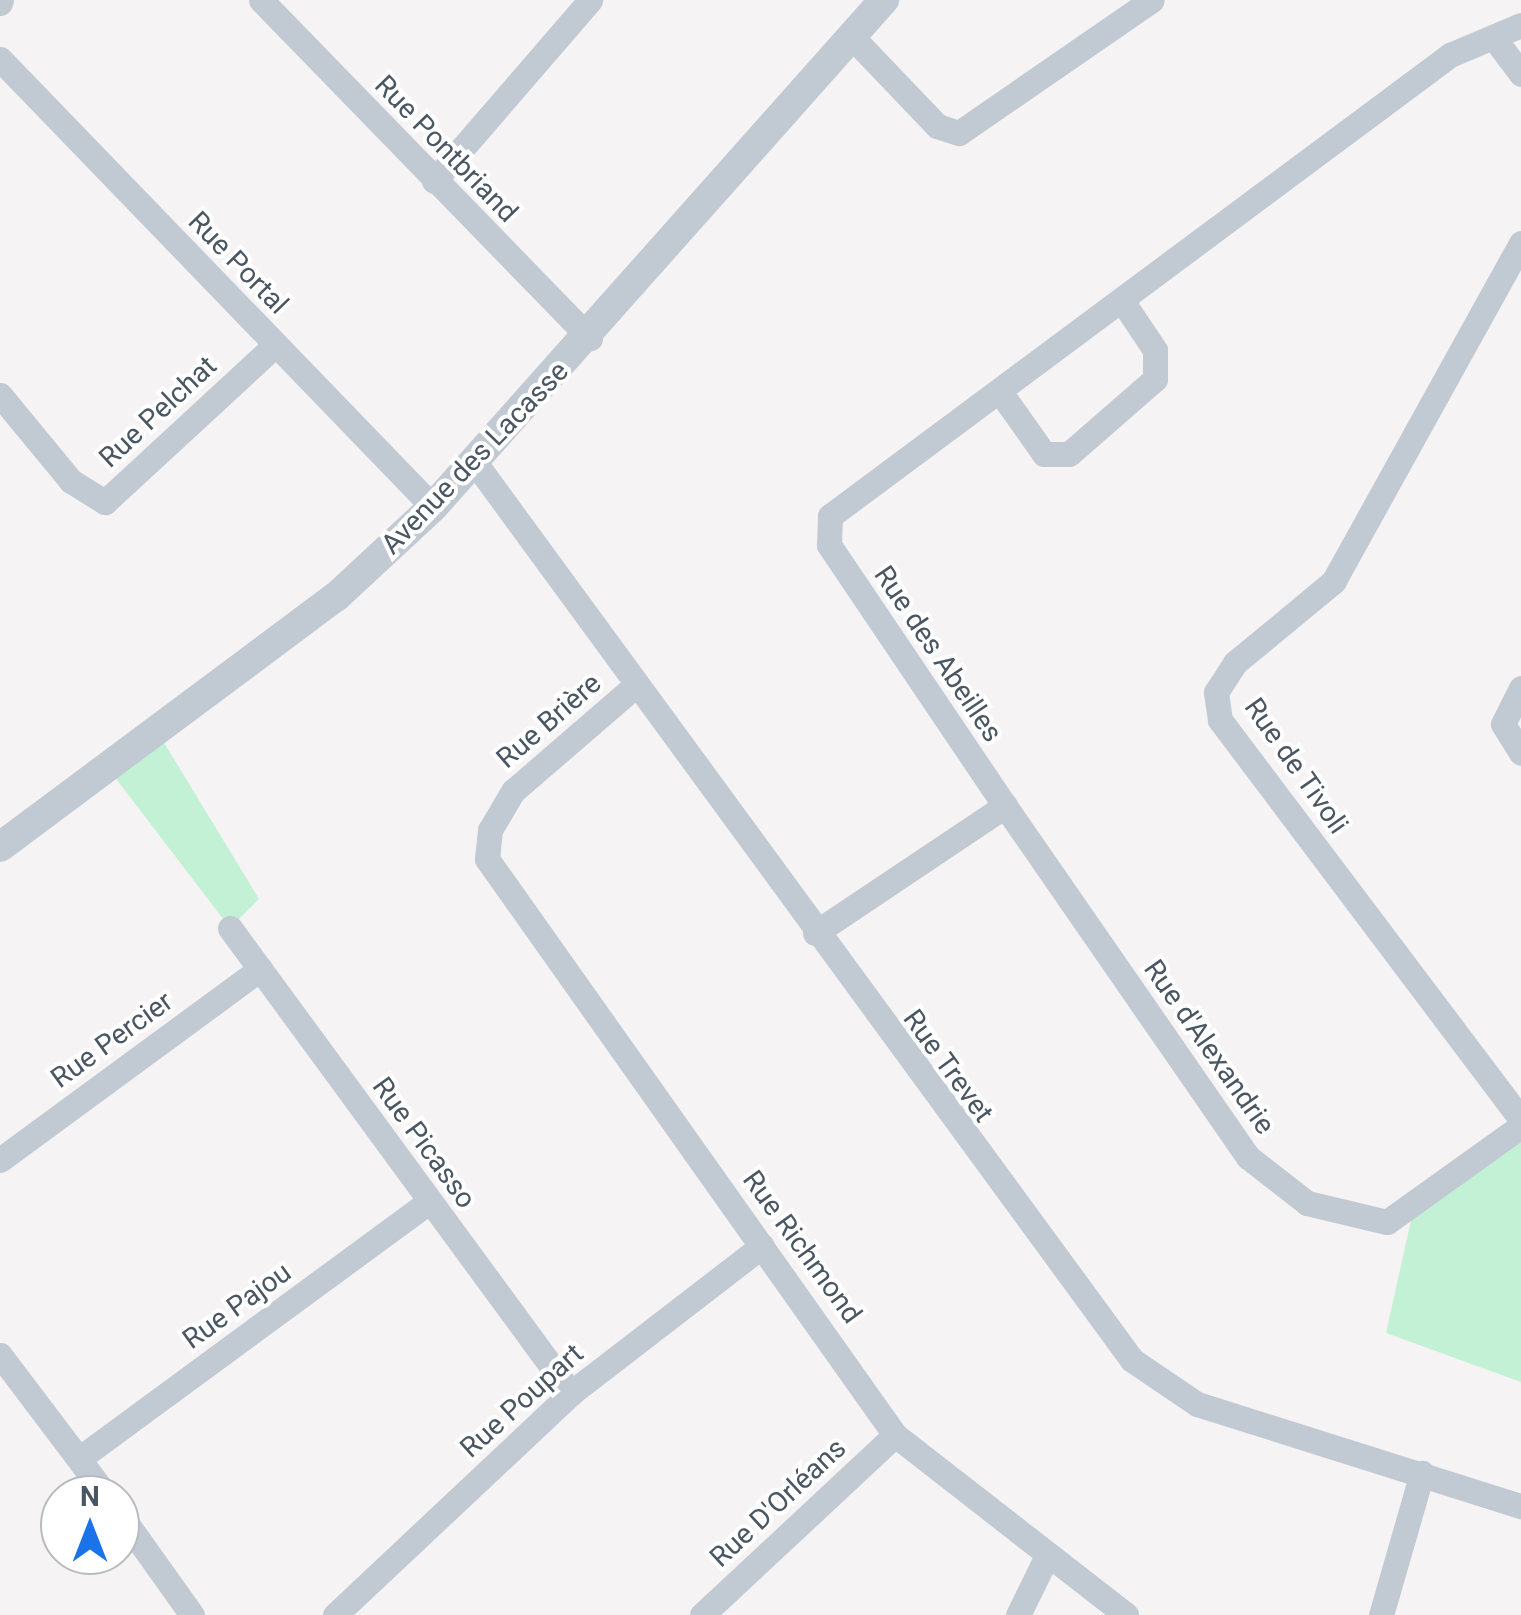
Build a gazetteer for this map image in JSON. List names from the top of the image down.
{
  "streets": {
    "street": [
      "Rue Pontbriand",
      "Rue Portal",
      "Rue Pelchat",
      "Avenue des Lacasse",
      "Rue des Abeilles",
      "Rue Brière",
      "Rue de Tivoli",
      "Rue Percier",
      "Rue d'Alexandrie",
      "Rue Trevet",
      "Rue Picasso",
      "Rue Richmond",
      "Rue Pajou",
      "Rue Poupart",
      "Rue D'Orléans"
    ]
  },
  "crossings": [
    ["Rue Pontbriand", "Avenue des Lacasse"],
    ["Rue Portal", "Rue Pelchat"],
    ["Rue Portal", "Avenue des Lacasse"],
    ["Avenue des Lacasse", "Rue Trevet"],
    ["Rue des Abeilles", "Rue d'Alexandrie"],
    ["Rue Brière", "Rue Trevet"],
    ["Rue Brière", "Rue Richmond"],
    ["Rue de Tivoli", "Rue d'Alexandrie"],
    ["Rue Percier", "Rue Picasso"],
    ["Rue Picasso", "Rue Pajou"],
    ["Rue Picasso", "Rue Poupart"],
    ["Rue Richmond", "Rue Poupart"],
    ["Rue Richmond", "Rue D'Orléans"]
  ],
  "north": "top"
}
